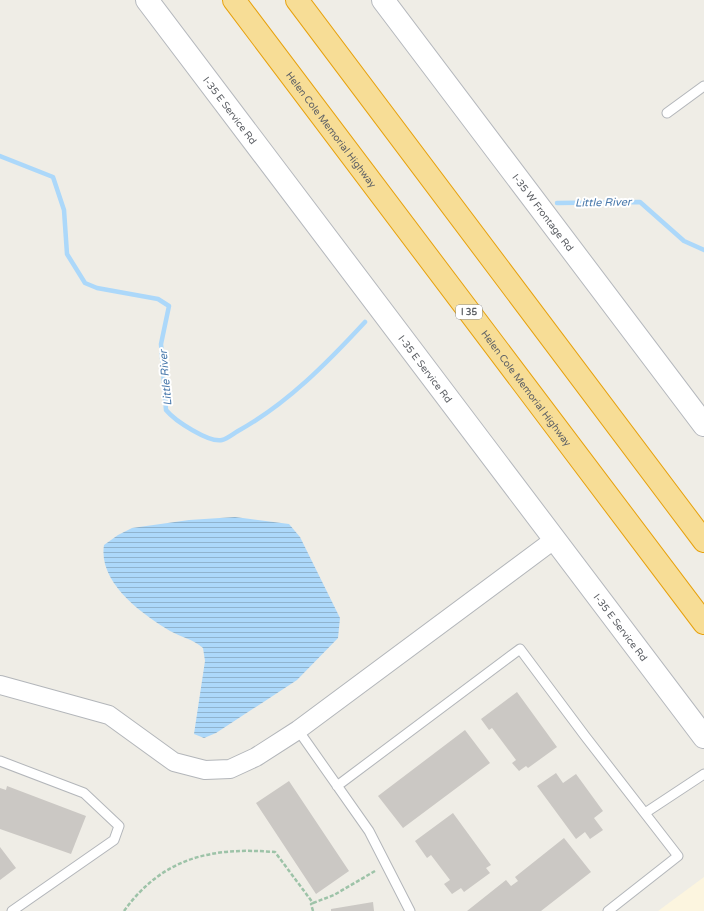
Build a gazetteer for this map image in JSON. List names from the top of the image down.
{
  "streets": {
    "highway": ["Helen Cole Memorial Highway", "I 35"],
    "street": ["I-35 E Service Rd", "I-35 W Frontage Rd"]
  },
  "water": ["Little River"]
}
